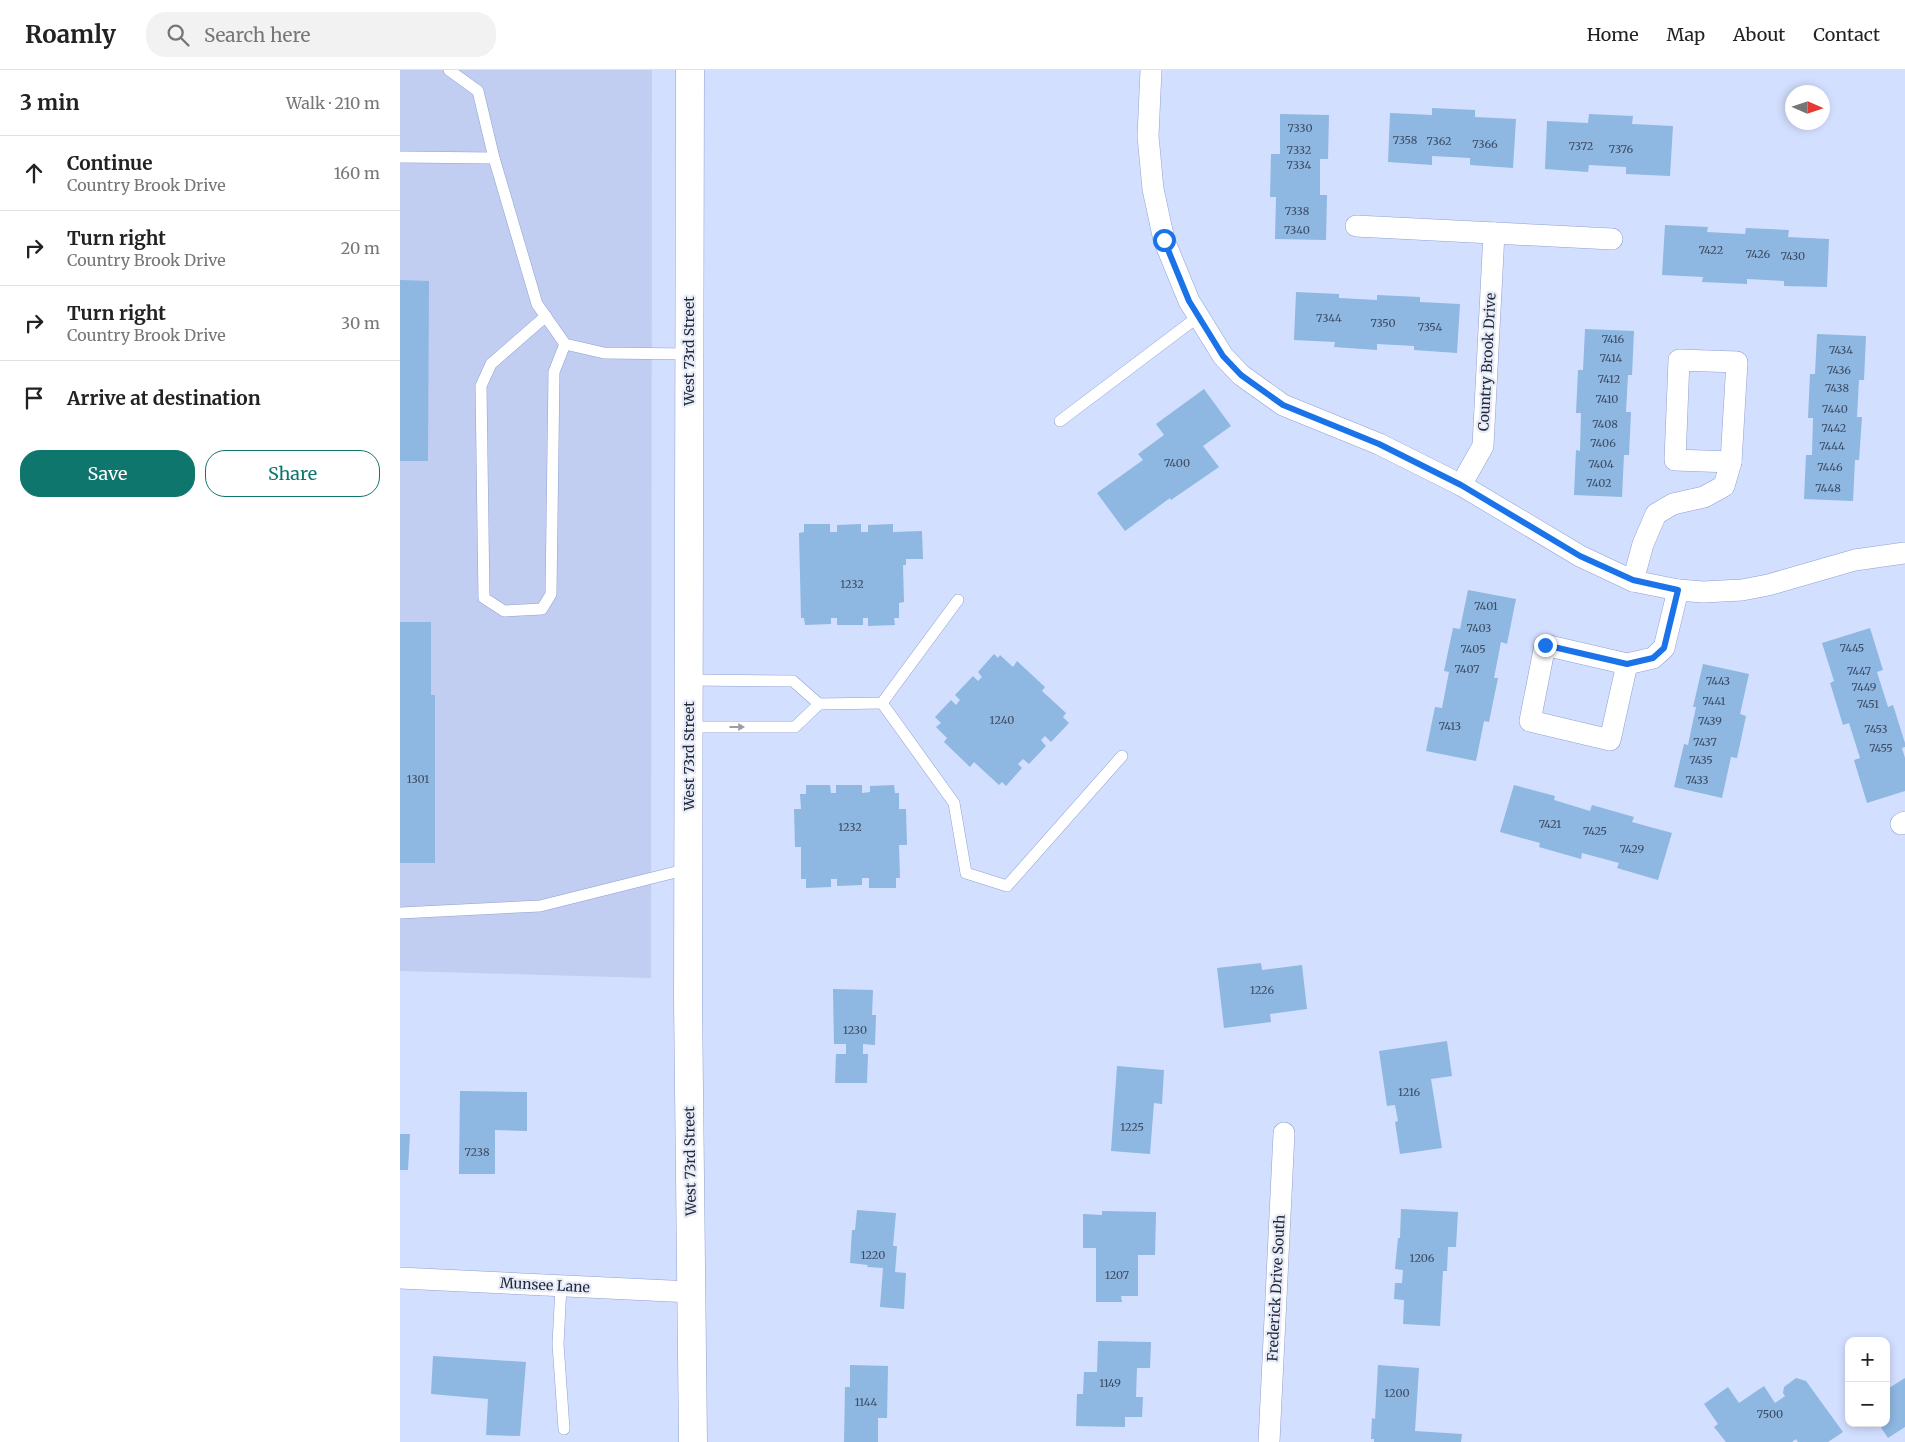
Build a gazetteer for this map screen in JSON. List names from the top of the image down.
{
  "streets": {
    "main road": ["West 73rd Street"],
    "street": ["Country Brook Drive", "Munsee Lane", "Frederick Drive South"]
  },
  "crossings": [
    ["West 73rd Street", "Munsee Lane"]
  ],
  "house_numbers": [
    "7330",
    "7358",
    "7362",
    "7366",
    "7372",
    "7376",
    "7332",
    "7334",
    "7338",
    "7340",
    "7422",
    "7426",
    "7430",
    "7344",
    "7350",
    "7354",
    "7416",
    "7434",
    "7414",
    "7436",
    "7412",
    "7438",
    "7410",
    "7440",
    "7408",
    "7442",
    "7406",
    "7444",
    "7400",
    "7404",
    "7446",
    "7402",
    "7448",
    "1232",
    "7401",
    "7403",
    "7445",
    "7405",
    "7407",
    "7447",
    "7443",
    "7449",
    "7441",
    "7451",
    "1240",
    "7439",
    "7413",
    "7453",
    "7437",
    "7455",
    "7435",
    "1301",
    "7433",
    "7421",
    "1232",
    "7425",
    "7429",
    "1226",
    "1230",
    "1216",
    "1225",
    "7238",
    "1220",
    "1206",
    "1207",
    "1149",
    "1200",
    "1144",
    "7500"
  ],
  "north": "right",
  "page": {
    "header": "Roamly",
    "search": "Search here",
    "nav": [
      "Home",
      "Map",
      "About",
      "Contact"
    ],
    "heading": ["3 min", "Walk · 210 m"],
    "list": [
      ["Continue", "Country Brook Drive", "160 m"],
      ["Turn right", "Country Brook Drive", "20 m"],
      ["Turn right", "Country Brook Drive", "30 m"],
      "Arrive at destination"
    ],
    "buttons": ["Save", "Share"],
    "map_buttons": ["+", "−"]
  }
}
